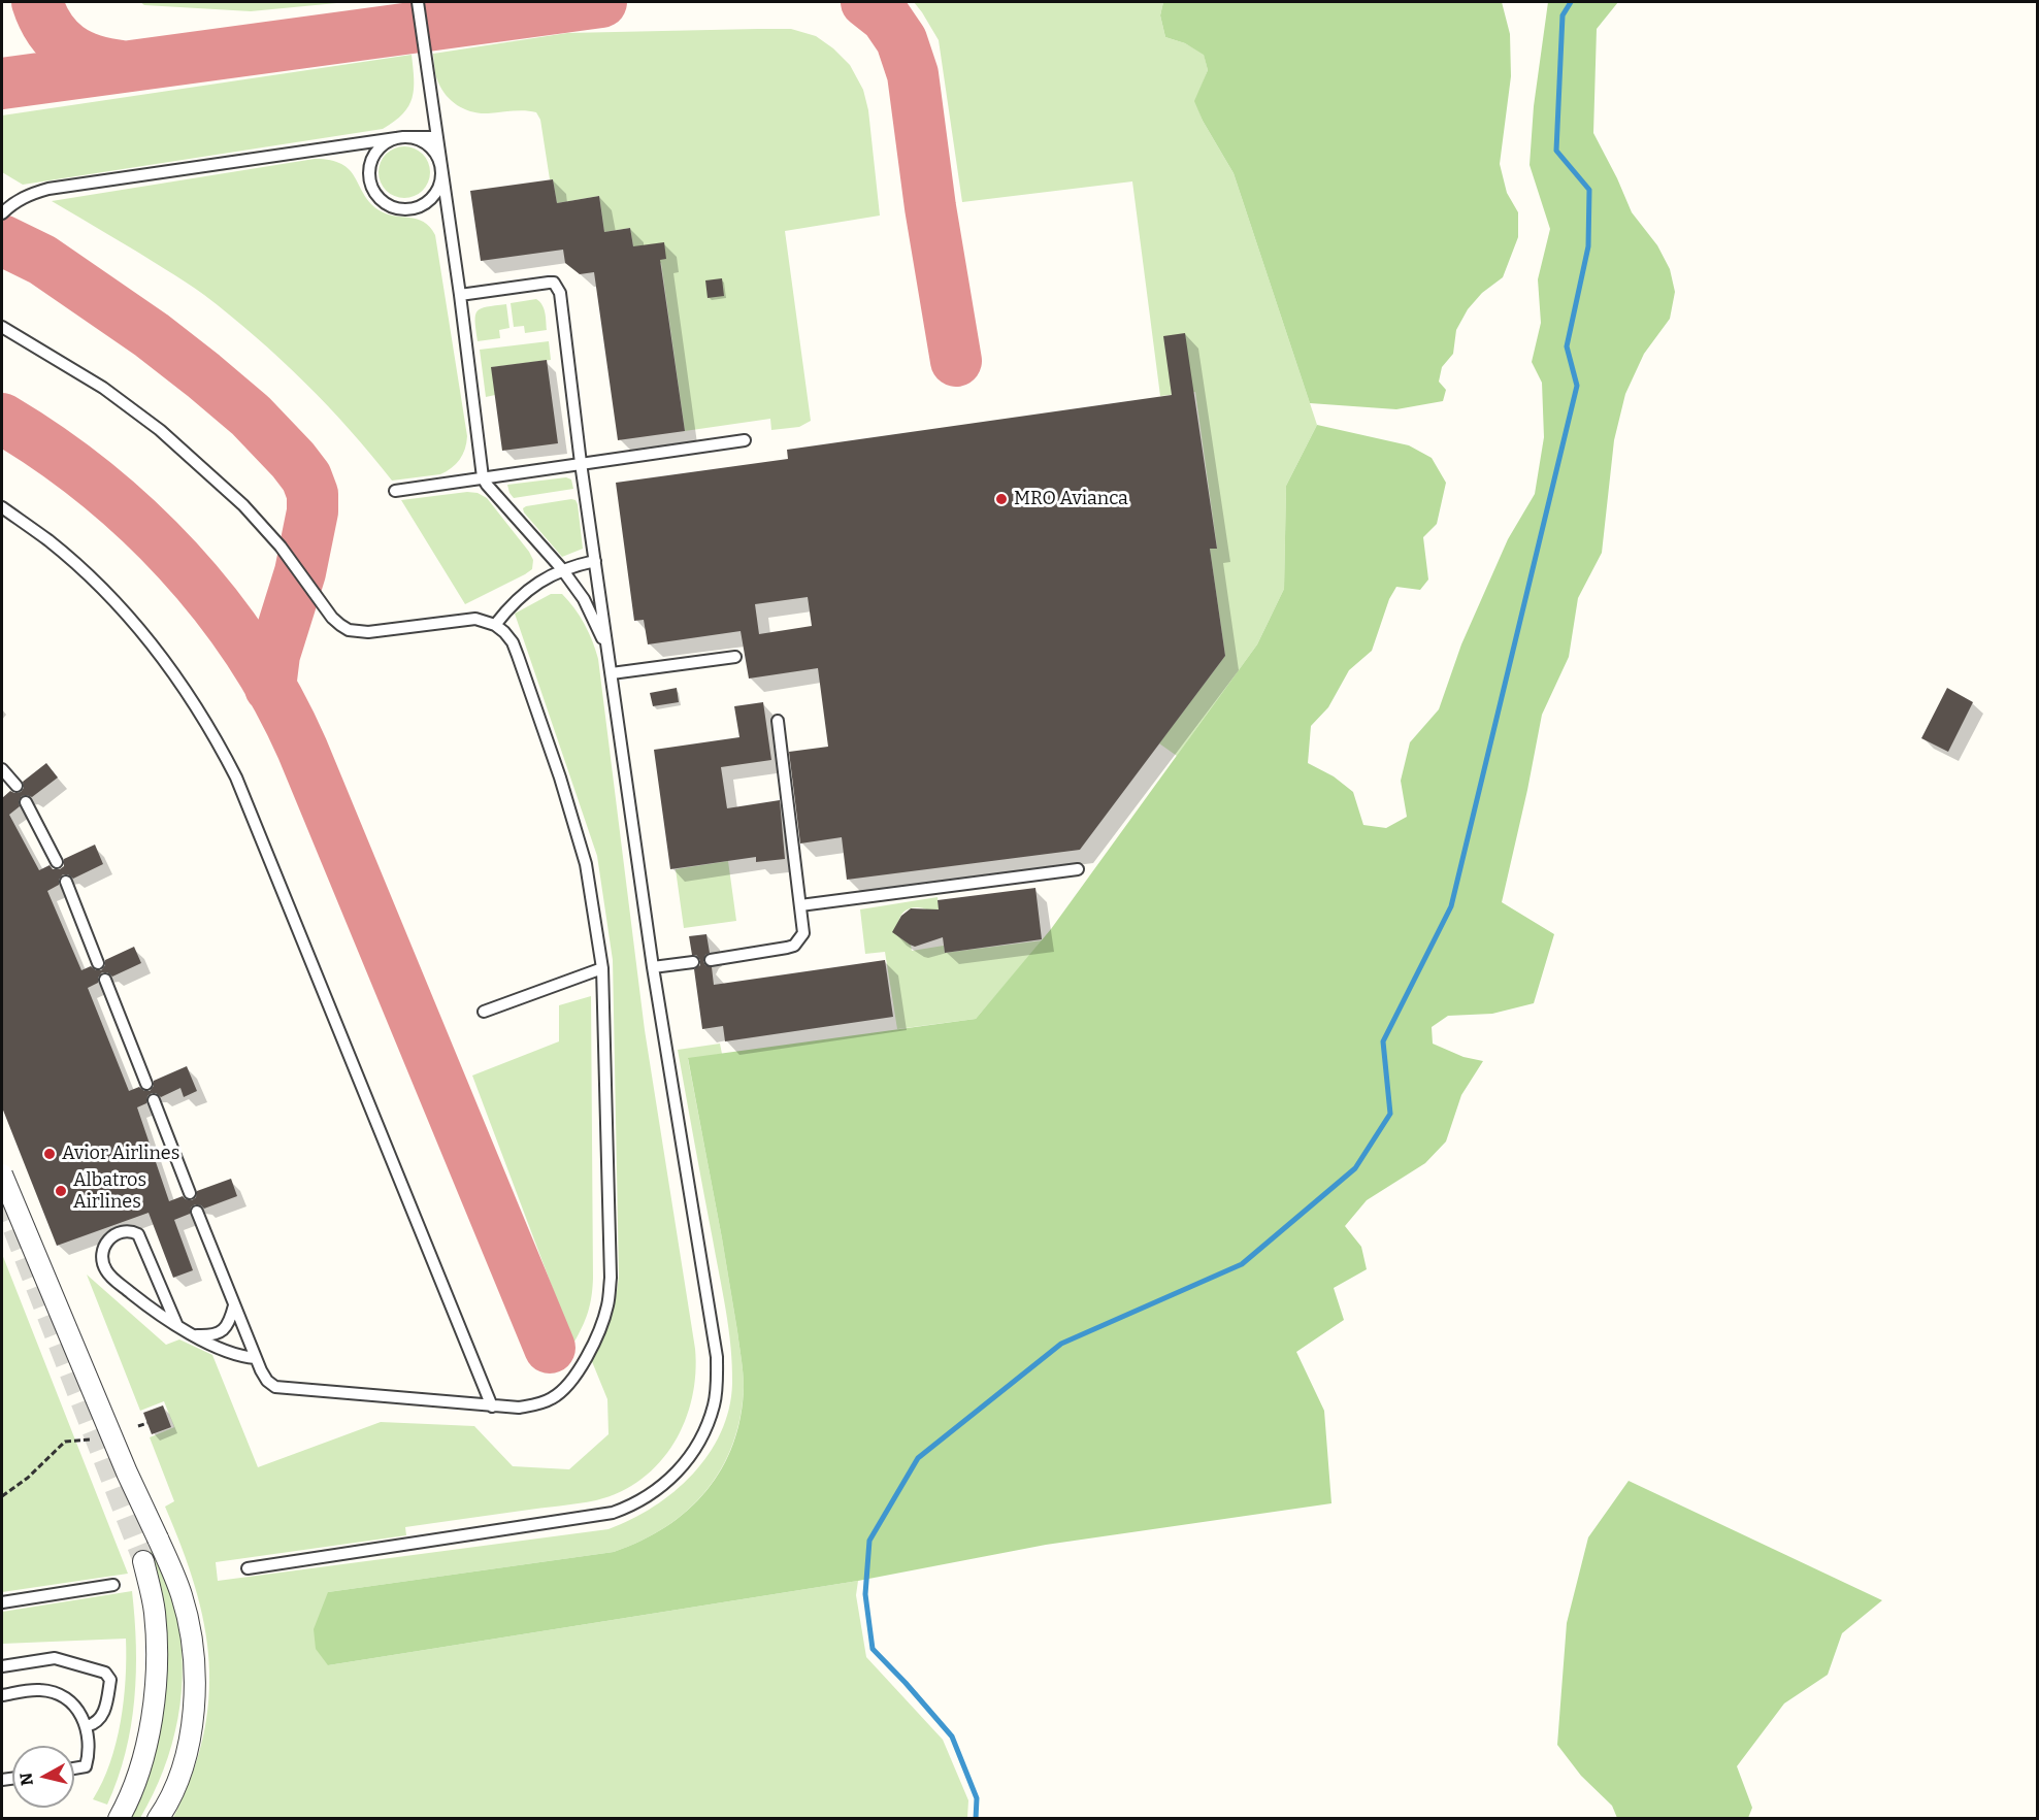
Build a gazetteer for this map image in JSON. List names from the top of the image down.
{
  "places": ["MRO Avianca", "Avior Airlines", "Albatros Airlines"],
  "north": "left"
}
